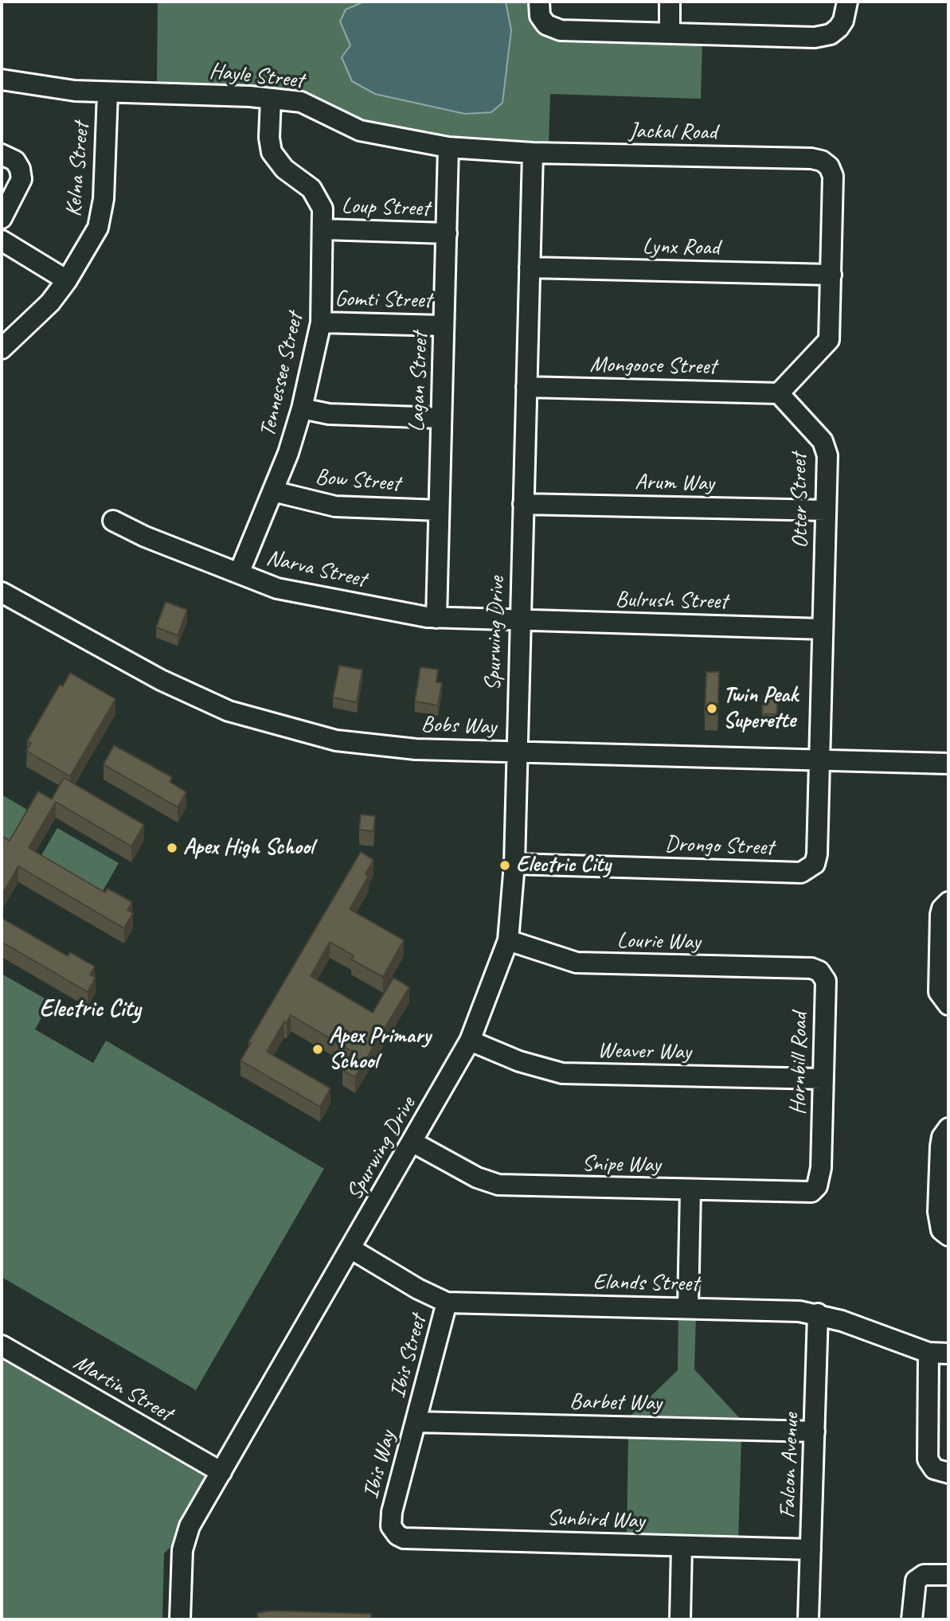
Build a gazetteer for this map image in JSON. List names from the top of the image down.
{
  "streets": {
    "street": [
      "Hayle Street",
      "Jackal Road",
      "Kelna Street",
      "Loup Street",
      "Lynx Road",
      "Gomti Street",
      "Mongoose Street",
      "Tennessee Street",
      "Lagan Street",
      "Bow Street",
      "Arum Way",
      "Otter Street",
      "Narva Street",
      "Bulrush Street",
      "Spurwing Drive",
      "Bobs Way",
      "Drongo Street",
      "Lourie Way",
      "Weaver Way",
      "Hornbill Road",
      "Snipe Way",
      "Elands Street",
      "Ibis Street",
      "Martin Street",
      "Barbet Way",
      "Ibis Way",
      "Falcon Avenue",
      "Sunbird Way"
    ]
  },
  "crossings": [
    ["Hayle Street", "Jackal Road"],
    ["Hayle Street", "Kelna Street"],
    ["Hayle Street", "Tennessee Street"],
    ["Hayle Street", "Lagan Street"],
    ["Hayle Street", "Spurwing Drive"],
    ["Jackal Road", "Lynx Road"],
    ["Jackal Road", "Spurwing Drive"],
    ["Loup Street", "Tennessee Street"],
    ["Loup Street", "Lagan Street"],
    ["Lynx Road", "Spurwing Drive"],
    ["Gomti Street", "Tennessee Street"],
    ["Gomti Street", "Lagan Street"],
    ["Mongoose Street", "Otter Street"],
    ["Mongoose Street", "Spurwing Drive"],
    ["Tennessee Street", "Bow Street"],
    ["Tennessee Street", "Narva Street"],
    ["Lagan Street", "Bow Street"],
    ["Lagan Street", "Narva Street"],
    ["Arum Way", "Otter Street"],
    ["Arum Way", "Spurwing Drive"],
    ["Otter Street", "Bulrush Street"],
    ["Otter Street", "Bobs Way"],
    ["Otter Street", "Drongo Street"],
    ["Narva Street", "Bulrush Street"],
    ["Narva Street", "Spurwing Drive"],
    ["Bulrush Street", "Spurwing Drive"],
    ["Spurwing Drive", "Bobs Way"],
    ["Spurwing Drive", "Drongo Street"],
    ["Spurwing Drive", "Lourie Way"],
    ["Spurwing Drive", "Weaver Way"],
    ["Spurwing Drive", "Snipe Way"],
    ["Spurwing Drive", "Elands Street"],
    ["Spurwing Drive", "Martin Street"],
    ["Bobs Way", "Drongo Street"],
    ["Lourie Way", "Hornbill Road"],
    ["Weaver Way", "Hornbill Road"],
    ["Hornbill Road", "Snipe Way"],
    ["Elands Street", "Ibis Street"],
    ["Elands Street", "Falcon Avenue"],
    ["Ibis Street", "Barbet Way"],
    ["Ibis Street", "Ibis Way"],
    ["Barbet Way", "Ibis Way"],
    ["Barbet Way", "Falcon Avenue"],
    ["Ibis Way", "Sunbird Way"],
    ["Falcon Avenue", "Sunbird Way"]
  ],
  "districts": ["Electric City"],
  "places": [
    "Twin Peak Superette",
    "Apex High School",
    "Electric City",
    "Apex Primary School"
  ]
}
